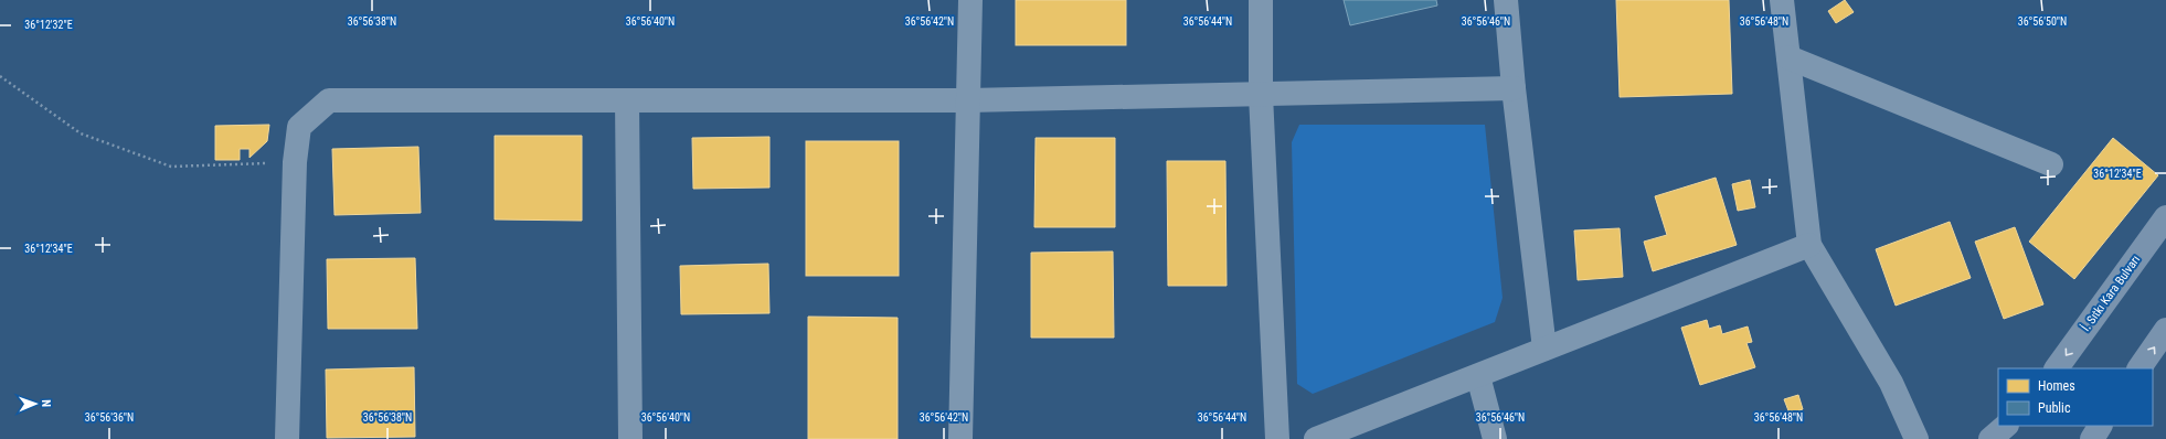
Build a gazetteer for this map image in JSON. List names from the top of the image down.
{
  "streets": {
    "main road": ["İ. Sıtkı Kara Bulvarı"]
  },
  "one_way": ["İ. Sıtkı Kara Bulvarı"],
  "legend": ["Homes", "Public"],
  "north": "right",
  "coordinates": [
    "36°56'38\"N",
    "36°56'40\"N",
    "36°56'42\"N",
    "36°56'44\"N",
    "36°56'46\"N",
    "36°56'48\"N",
    "36°56'50\"N",
    "36°12'32\"E",
    "36°12'34\"E",
    "36°56'36\"N"
  ]
}
